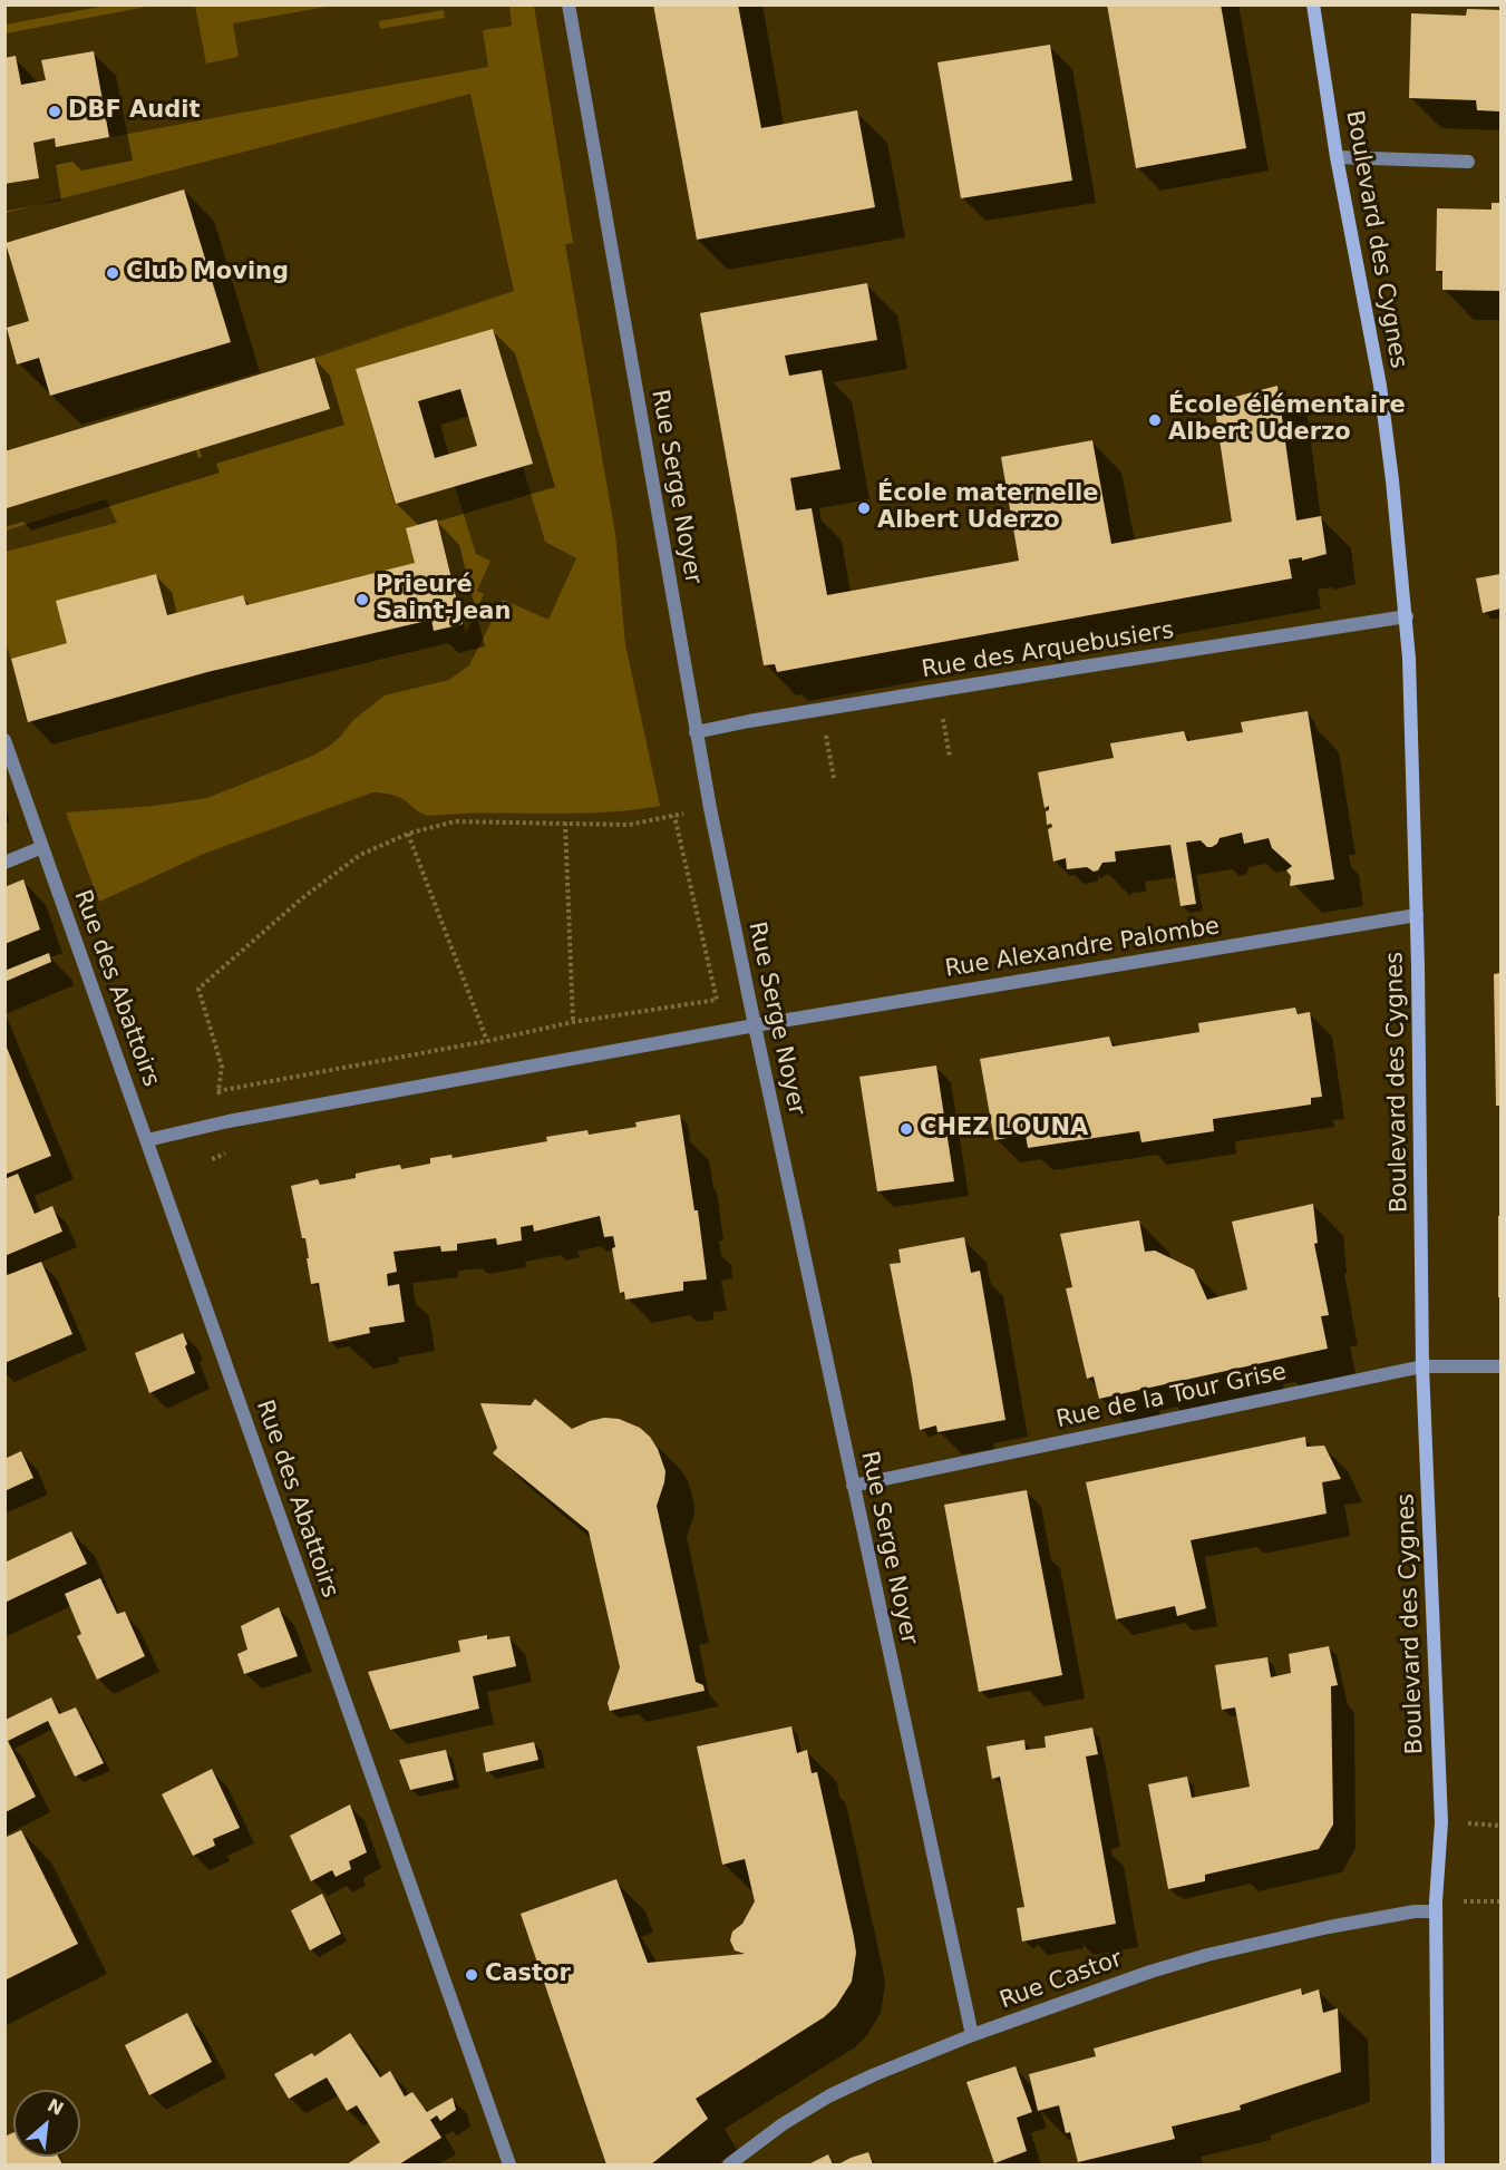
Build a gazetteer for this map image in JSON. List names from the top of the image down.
{
  "streets": {
    "main road": ["Boulevard des Cygnes"],
    "street": [
      "Rue Serge Noyer",
      "Rue des Arquebusiers",
      "Rue Alexandre Palombe",
      "Rue des Abattoirs",
      "Rue de la Tour Grise",
      "Rue Castor"
    ]
  },
  "crossings": [
    ["Boulevard des Cygnes", "Rue des Arquebusiers"],
    ["Boulevard des Cygnes", "Rue Alexandre Palombe"],
    ["Boulevard des Cygnes", "Rue de la Tour Grise"],
    ["Boulevard des Cygnes", "Rue Castor"],
    ["Rue Serge Noyer", "Rue des Arquebusiers"],
    ["Rue Serge Noyer", "Rue Alexandre Palombe"],
    ["Rue Serge Noyer", "Rue de la Tour Grise"],
    ["Rue Serge Noyer", "Rue Castor"],
    ["Rue Alexandre Palombe", "Rue des Abattoirs"]
  ],
  "places": [
    "DBF Audit",
    "Club Moving",
    "École élémentaire Albert Uderzo",
    "École maternelle Albert Uderzo",
    "Prieuré Saint-Jean",
    "CHEZ LOUNA",
    "Castor"
  ],
  "north": "top right"
}
